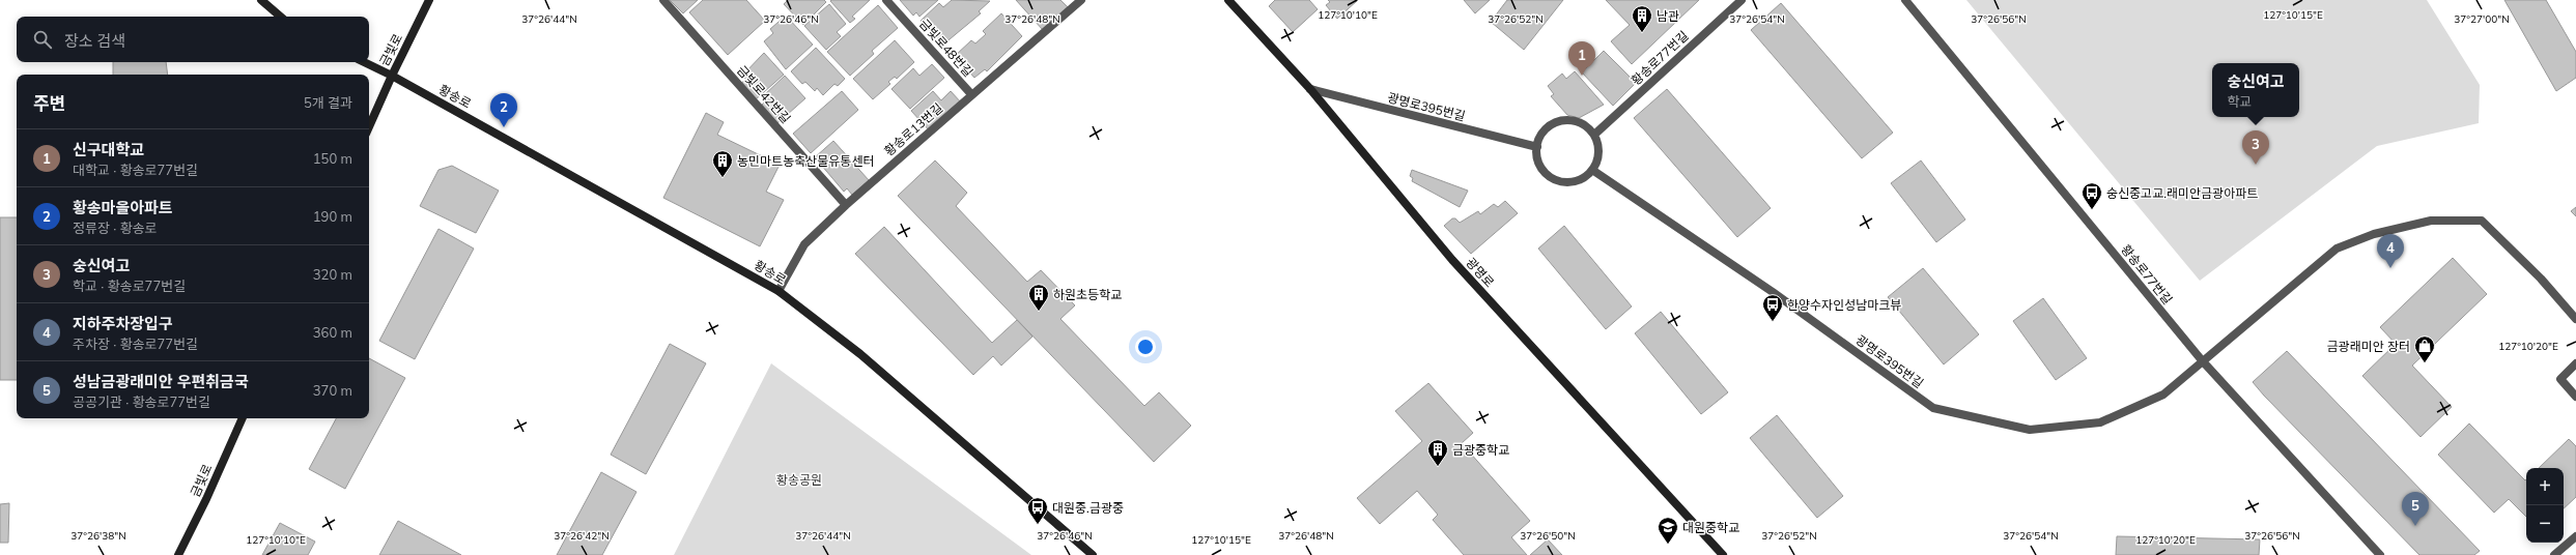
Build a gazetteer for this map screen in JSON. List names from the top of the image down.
{
  "streets": {
    "street": [
      "금빛로48번길",
      "금빛로",
      "황송로77번길",
      "금빛로42번길",
      "황송로",
      "광명로395번길",
      "황송로13번길",
      "광명로"
    ]
  },
  "crossings": [
    ["금빛로48번길", "황송로13번길"],
    ["금빛로", "황송로"],
    ["황송로77번길", "광명로395번길"],
    ["금빛로42번길", "황송로13번길"],
    ["황송로", "황송로13번길"],
    ["광명로395번길", "광명로"]
  ],
  "parks": ["황송공원"],
  "places": {
    "building": [
      "남관",
      "농민마트농축산물유통센터",
      "하원초등학교",
      "금광중학교"
    ],
    "bus stop": ["숭신중고교.래미안금광아파트", "한양수자인성남마크뷰", "대원중.금광중"],
    "shop": ["금광래미안 장터"],
    "school or university": ["대원중학교"]
  },
  "page": {
    "search": "장소 검색",
    "pins": [
      "1",
      "2",
      "3",
      "4",
      "5"
    ],
    "popup": ["숭신여고", "학교"],
    "heading": ["주변", "5개 결과"],
    "list": [
      {
        "mark": "1",
        "name": "신구대학교",
        "note": "대학교 · 황송로77번길",
        "value": "150 m"
      },
      {
        "mark": "2",
        "name": "황송마을아파트",
        "note": "정류장 · 황송로",
        "value": "190 m"
      },
      {
        "mark": "3",
        "name": "숭신여고",
        "note": "학교 · 황송로77번길",
        "value": "320 m"
      },
      {
        "mark": "4",
        "name": "지하주차장입구",
        "note": "주차장 · 황송로77번길",
        "value": "360 m"
      },
      {
        "mark": "5",
        "name": "성남금광래미안 우편취금국",
        "note": "공공기관 · 황송로77번길",
        "value": "370 m"
      }
    ],
    "map_buttons": ["+", "−"]
  },
  "coordinates": [
    "127°10'10\"E",
    "127°10'15\"E",
    "37°27'00\"N",
    "37°26'44\"N",
    "37°26'46\"N",
    "37°26'48\"N",
    "37°26'52\"N",
    "37°26'54\"N",
    "37°26'56\"N",
    "127°10'20\"E",
    "37°26'38\"N",
    "37°26'42\"N",
    "37°26'50\"N"
  ]
}
